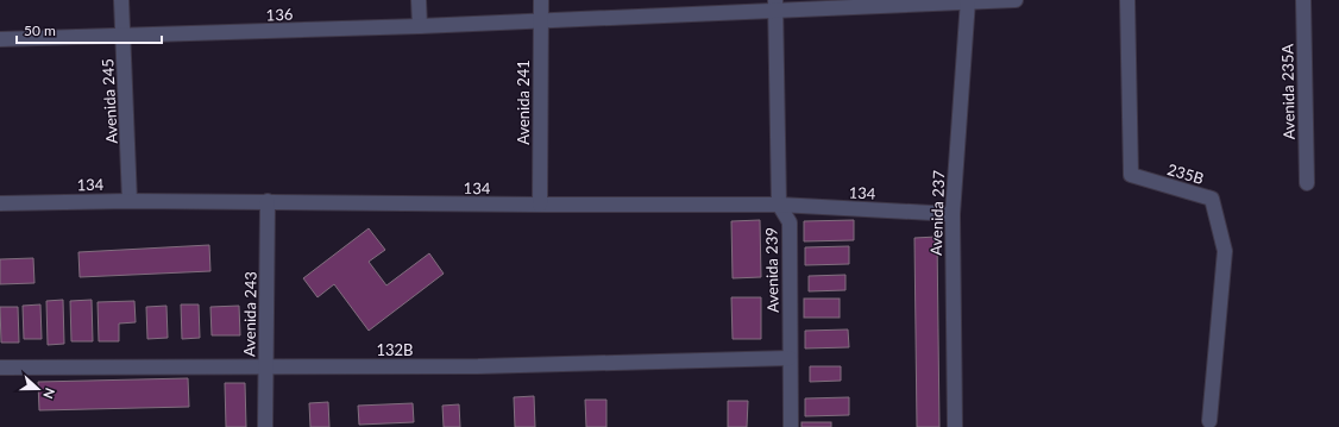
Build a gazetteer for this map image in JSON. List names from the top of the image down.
{
  "streets": {
    "street": [
      "136",
      "Avenida 235A",
      "Avenida 245",
      "Avenida 241",
      "235B",
      "134",
      "Avenida 237",
      "Avenida 239",
      "Avenida 243",
      "132B"
    ]
  },
  "crossings": [
    ["136", "Avenida 245"],
    ["136", "Avenida 241"],
    ["136", "Avenida 237"],
    ["136", "Avenida 239"],
    ["Avenida 245", "134"],
    ["Avenida 241", "134"],
    ["134", "Avenida 237"],
    ["134", "Avenida 239"],
    ["134", "Avenida 243"],
    ["Avenida 239", "132B"],
    ["Avenida 243", "132B"]
  ],
  "scale_bar": "50 m",
  "north": "right"
}
